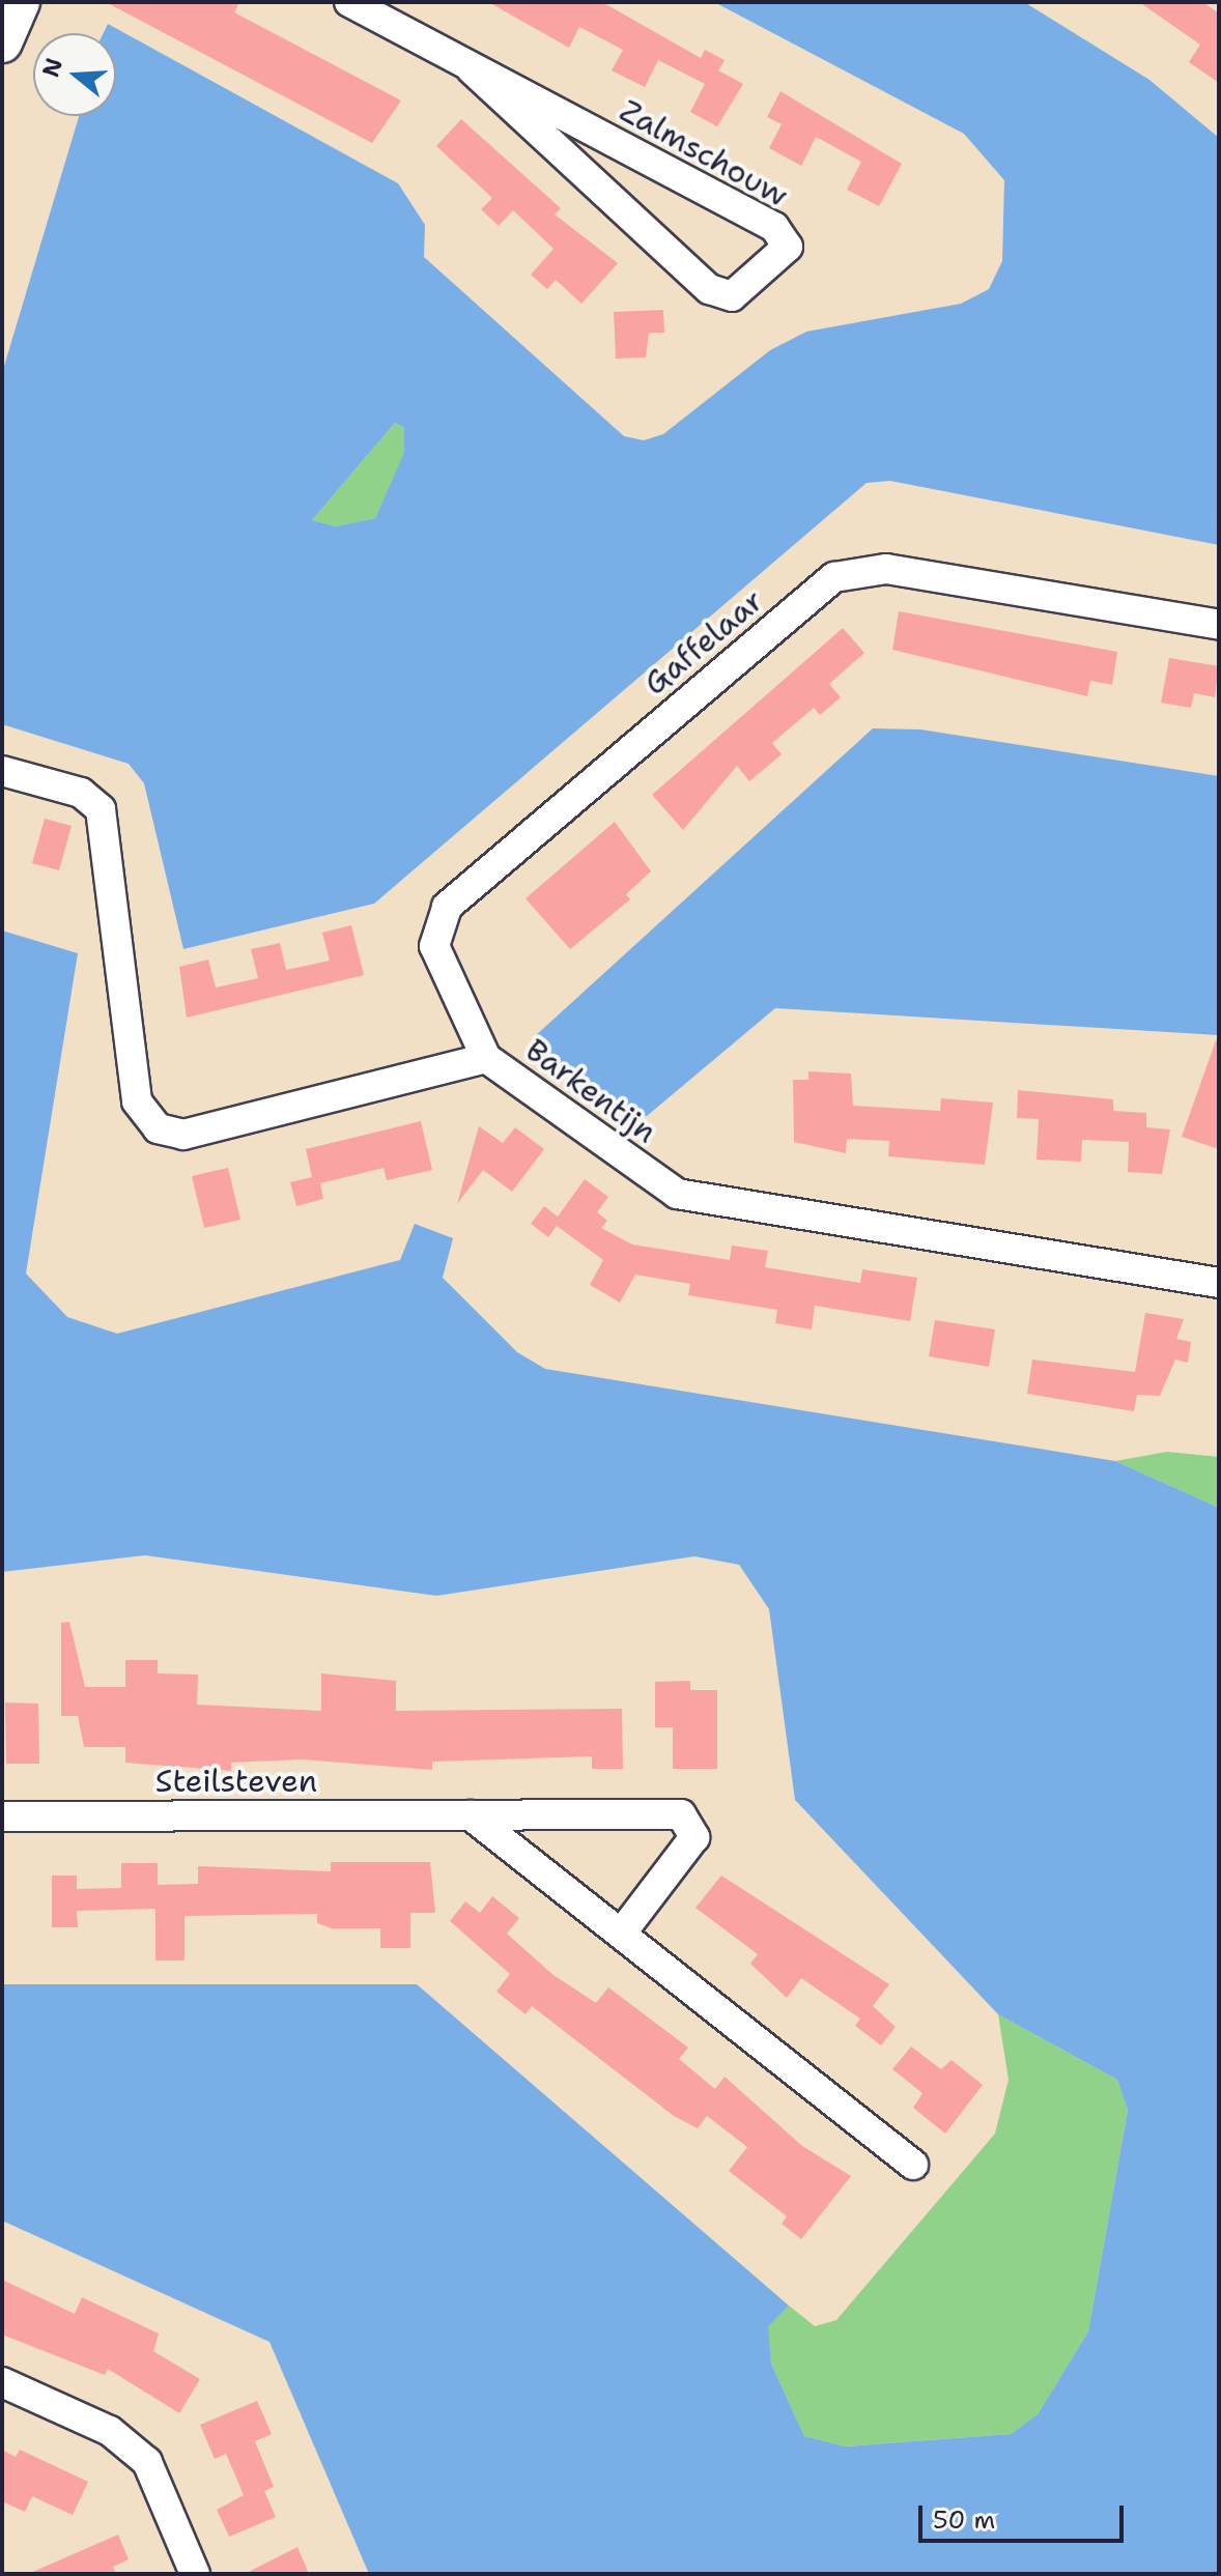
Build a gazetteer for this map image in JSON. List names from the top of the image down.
{
  "streets": {
    "street": [
      "Zalmschouw",
      "Gaffelaar",
      "Barkentijn",
      "Steilsteven"
    ]
  },
  "crossings": [
    ["Gaffelaar", "Barkentijn"]
  ],
  "scale_bar": "50 m",
  "north": "left"
}
